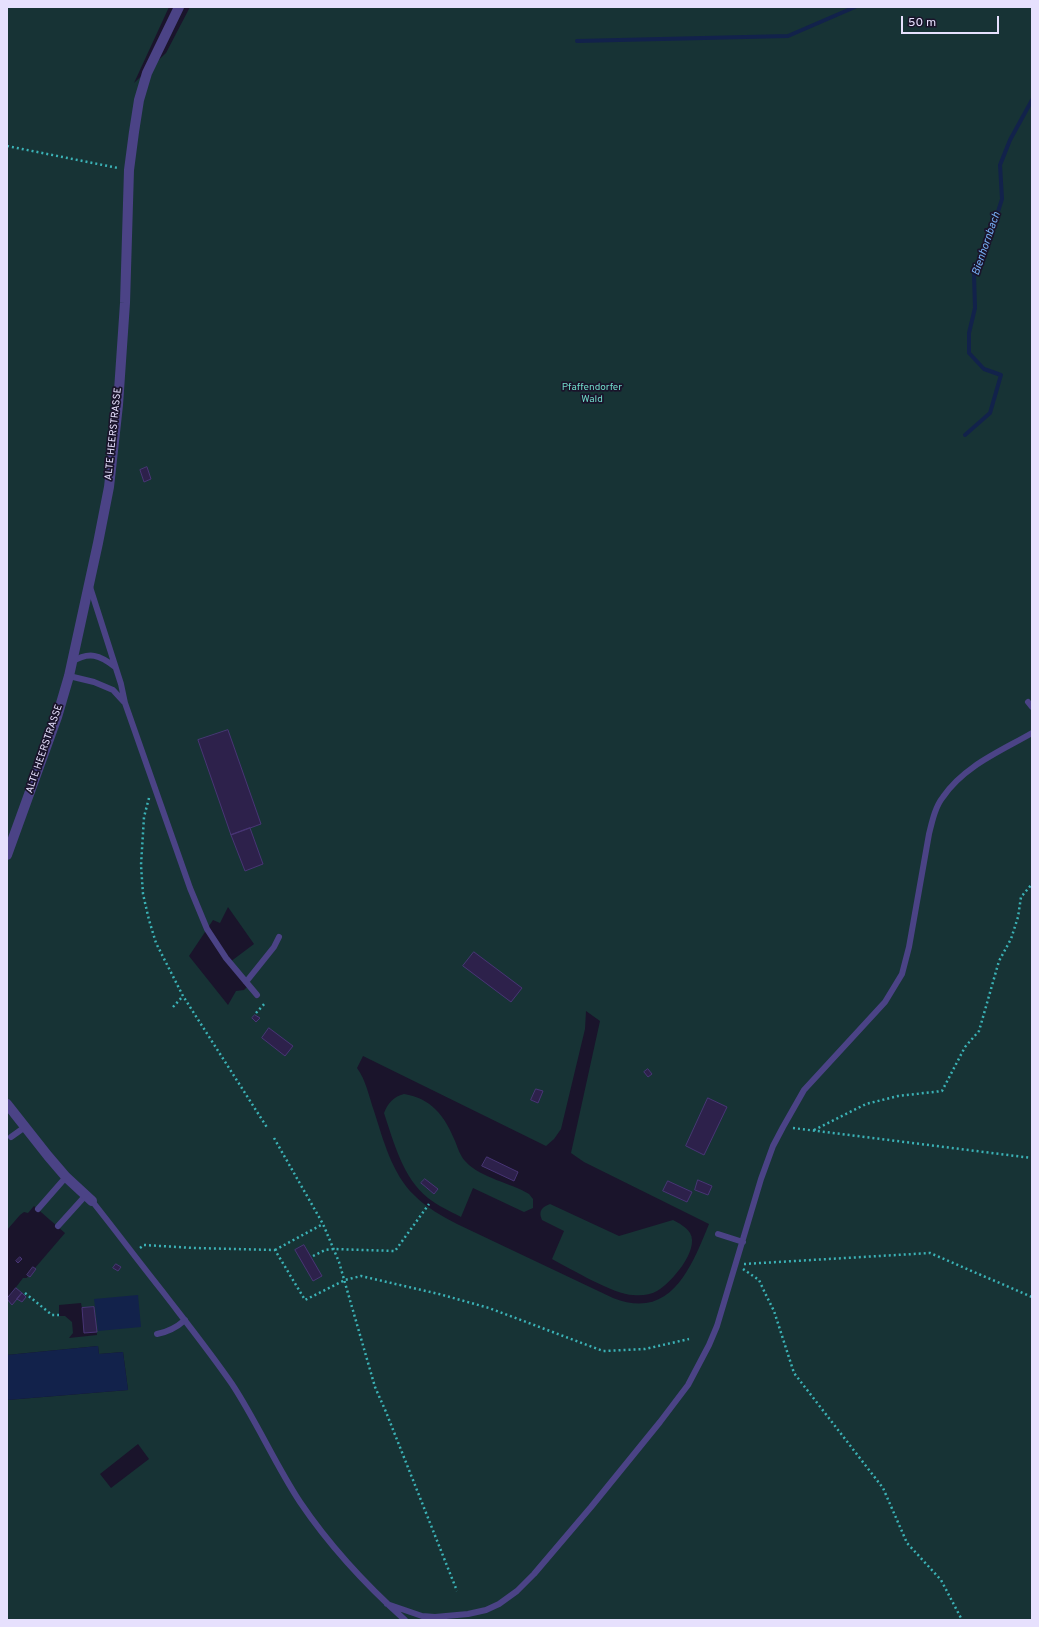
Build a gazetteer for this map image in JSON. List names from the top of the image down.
{
  "streets": {
    "street": ["ALTE HEERSTRASSE"]
  },
  "water": ["Bienhornbach"],
  "parks": ["Pfaffendorfer Wald"],
  "scale_bar": "50 m"
}
